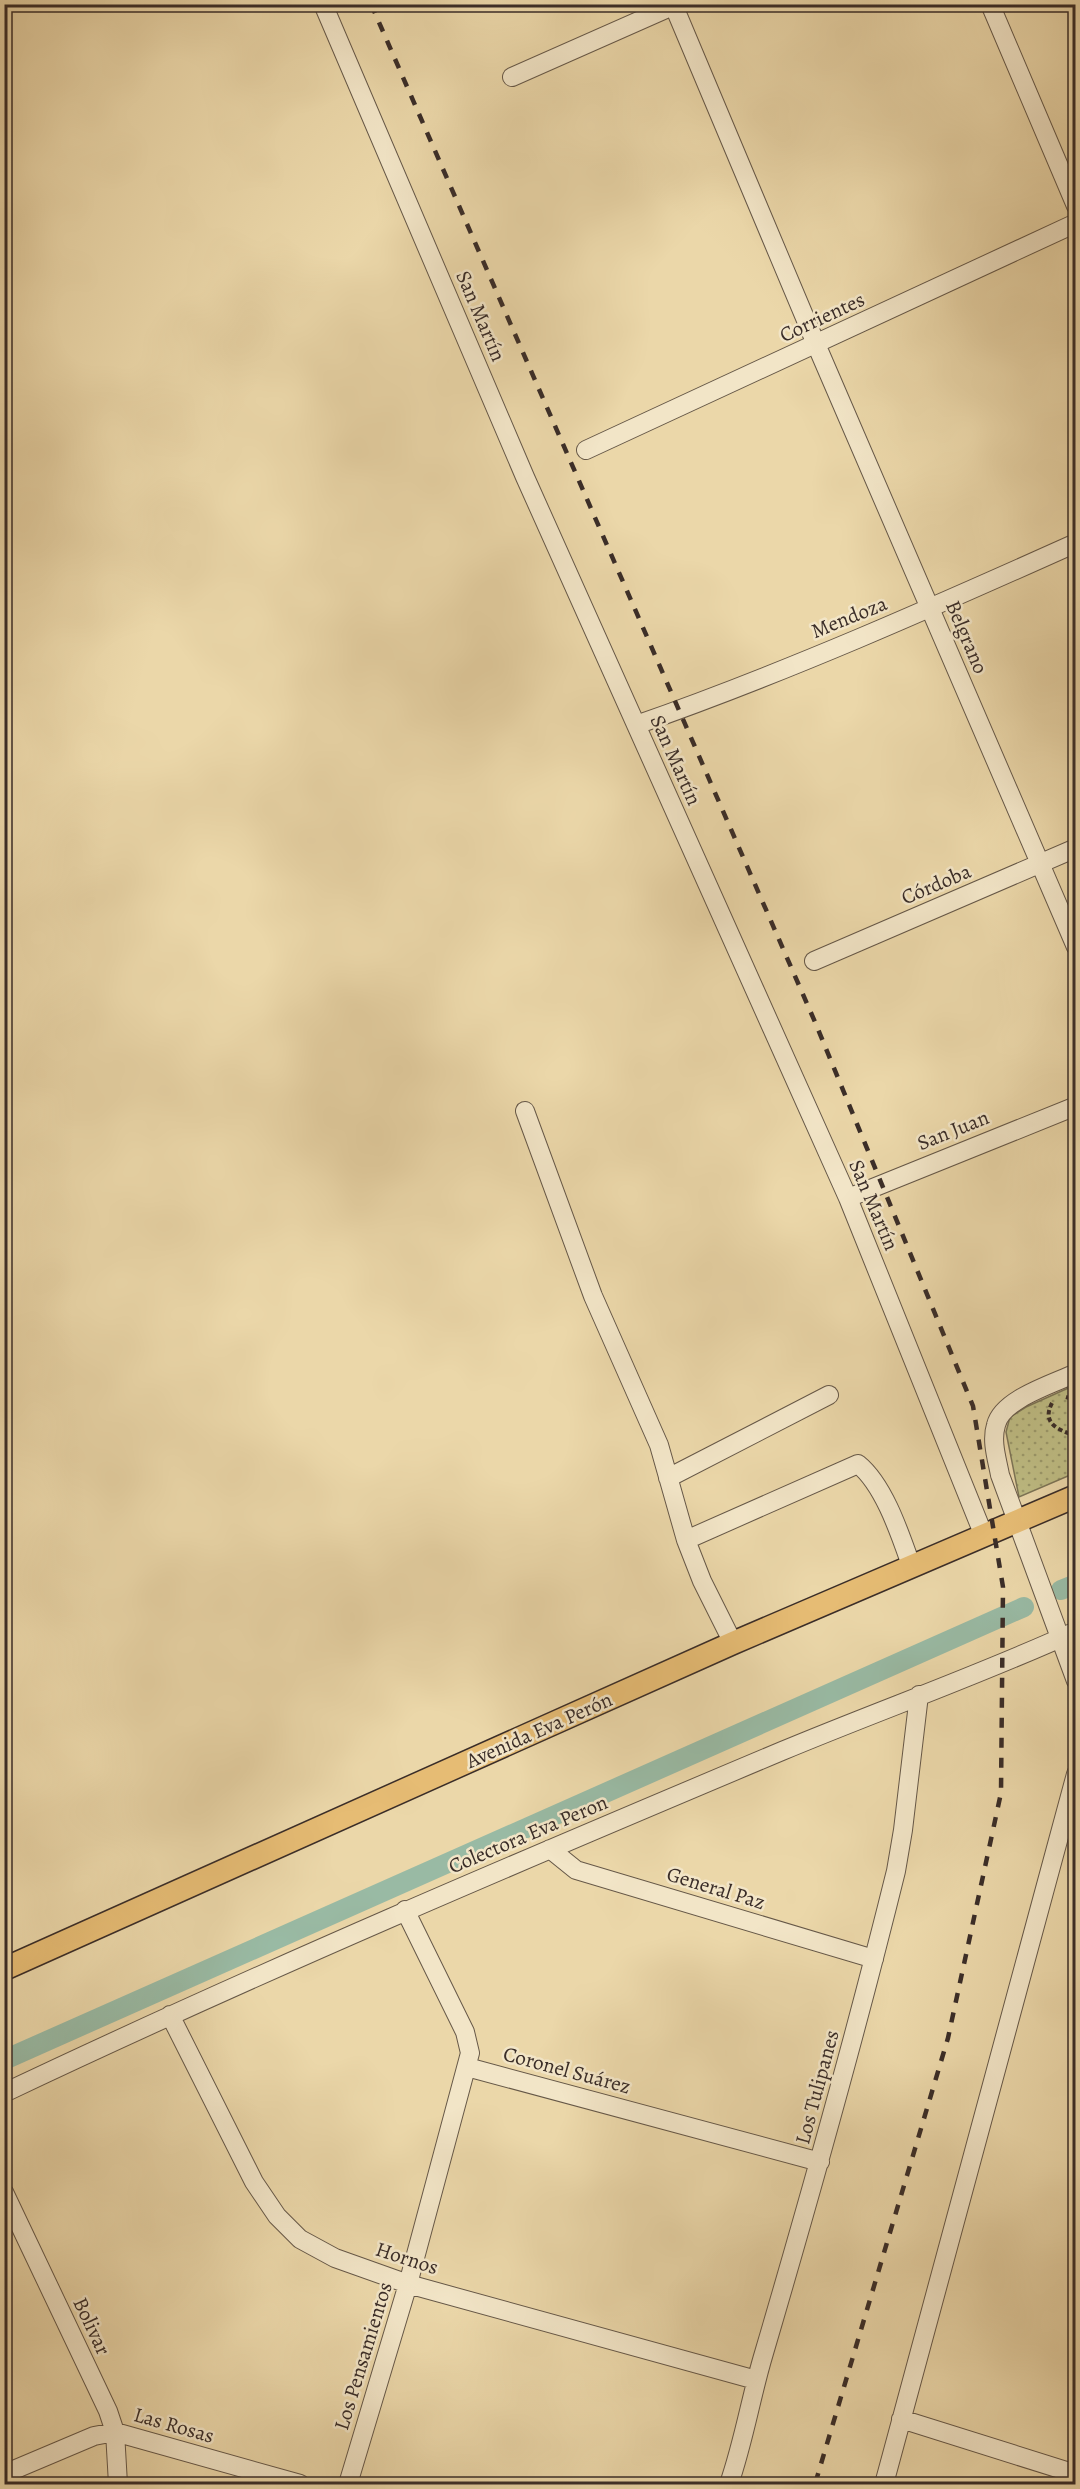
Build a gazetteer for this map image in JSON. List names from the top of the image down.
{
  "streets": {
    "main road": ["Avenida Eva Perón"],
    "street": [
      "San Martín",
      "Corrientes",
      "Mendoza",
      "Belgrano",
      "Córdoba",
      "San Juan",
      "Colectora Eva Peron",
      "General Paz",
      "Coronel Suárez",
      "Los Tulipanes",
      "Hornos",
      "Bolivar",
      "Los Pensamientos",
      "Las Rosas"
    ]
  },
  "crossings": [
    ["San Martín", "Mendoza"],
    ["San Martín", "San Juan"],
    ["San Martín", "Avenida Eva Perón"],
    ["Corrientes", "Belgrano"],
    ["Mendoza", "Belgrano"],
    ["Belgrano", "Córdoba"],
    ["Colectora Eva Peron", "General Paz"],
    ["Colectora Eva Peron", "Los Tulipanes"],
    ["Colectora Eva Peron", "Hornos"],
    ["General Paz", "Los Tulipanes"],
    ["Coronel Suárez", "Los Tulipanes"],
    ["Coronel Suárez", "Los Pensamientos"],
    ["Los Tulipanes", "Hornos"],
    ["Hornos", "Los Pensamientos"],
    ["Bolivar", "Las Rosas"]
  ]
}
